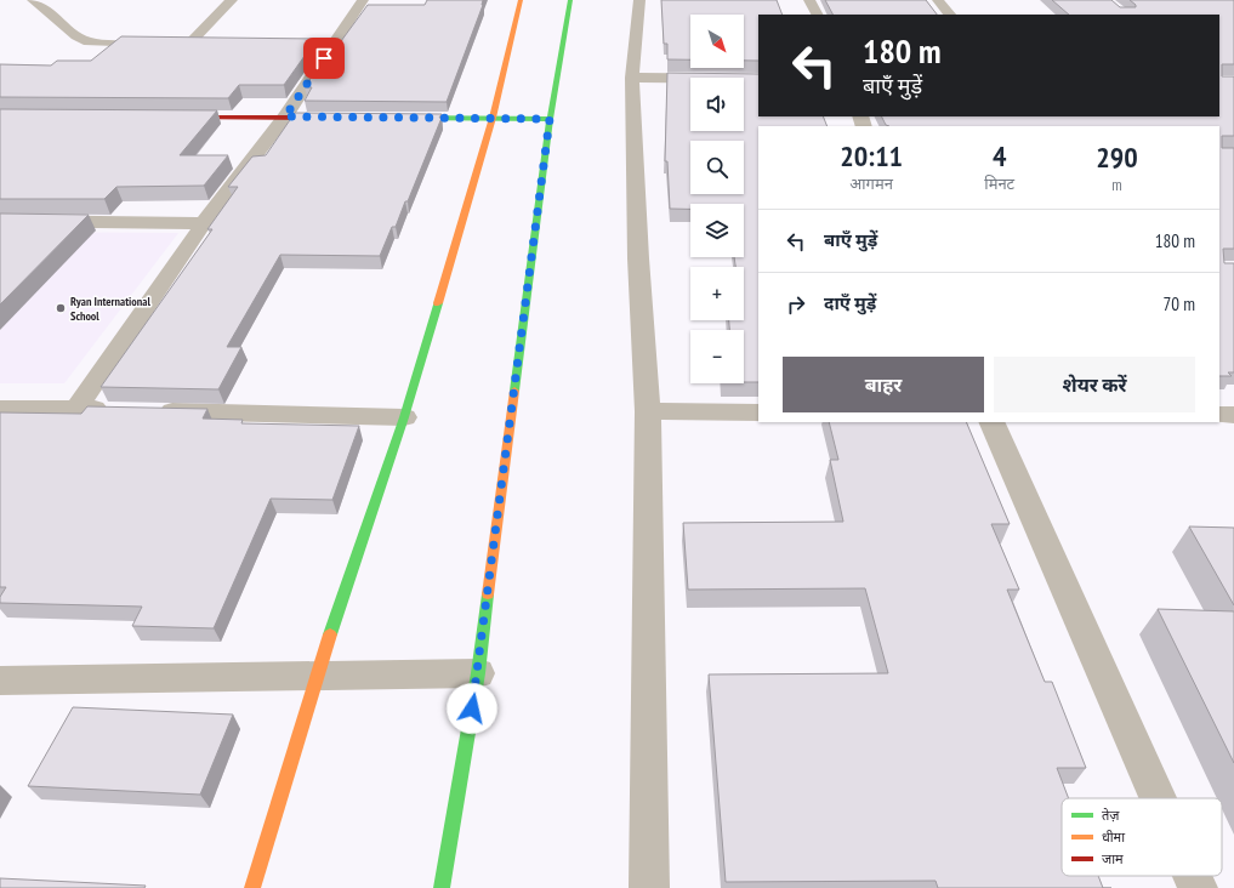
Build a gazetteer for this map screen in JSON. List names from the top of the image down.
{
  "places": ["Ryan International School"],
  "legend": ["तेज़", "धीमा", "जाम"],
  "north": "bottom right",
  "page": {
    "map_buttons": ["+", "−"],
    "turn": ["180 m", "बाएँ मुड़ें"],
    "eta": [
      "20:11",
      "आगमन",
      "4",
      "मिनट",
      "290",
      "m"
    ],
    "list": [
      {
        "name": "बाएँ मुड़ें",
        "value": "180 m"
      },
      {
        "name": "दाएँ मुड़ें",
        "value": "70 m"
      }
    ],
    "buttons": ["बाहर", "शेयर करें"]
  }
}
